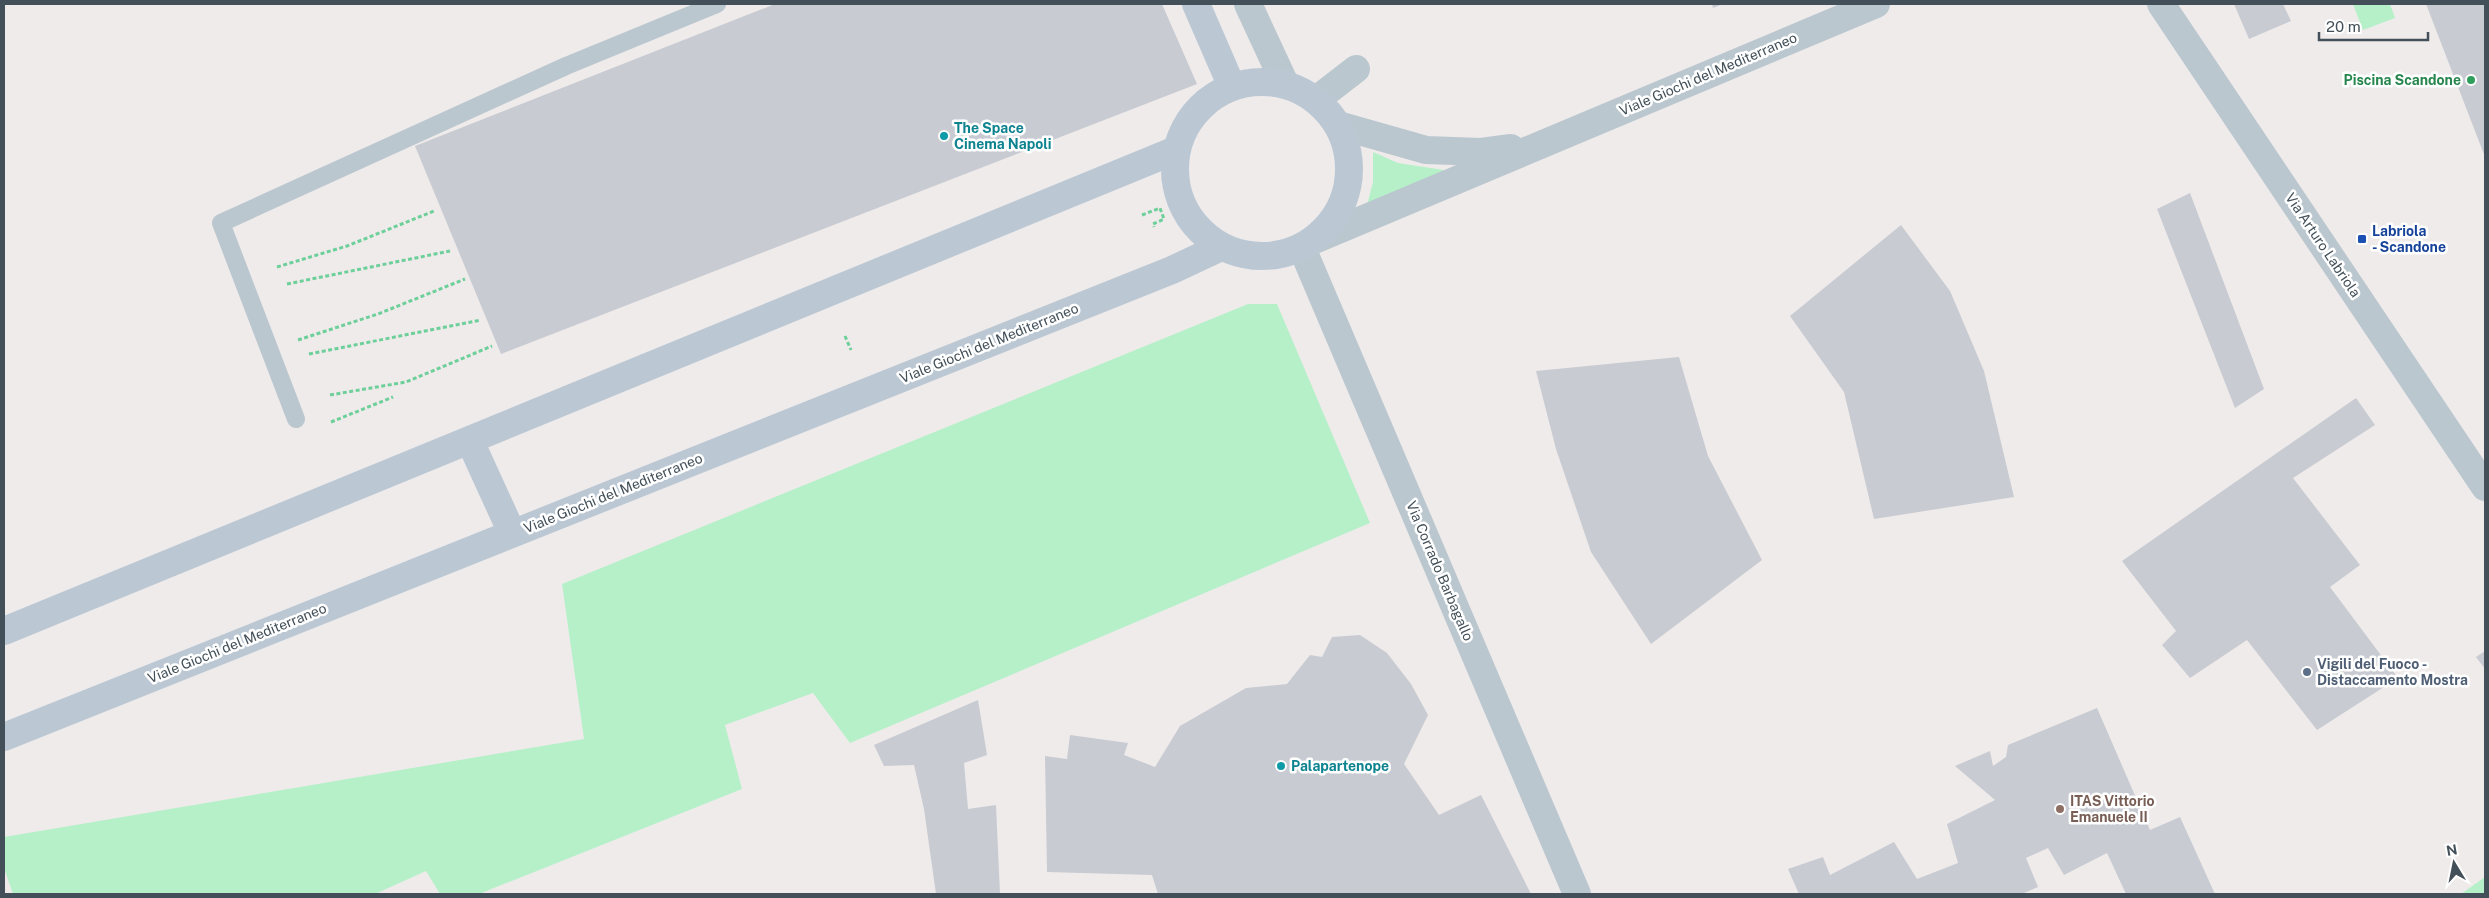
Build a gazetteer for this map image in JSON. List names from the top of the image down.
{
  "streets": {
    "main road": ["Viale Giochi del Mediterraneo"],
    "street": ["Via Arturo Labriola", "Via Corrado Barbagallo"]
  },
  "crossings": [
    ["Viale Giochi del Mediterraneo", "Via Corrado Barbagallo"]
  ],
  "places": {
    "other": [
      "Piscina Scandone",
      "The Space Cinema Napoli",
      "Vigili del Fuoco - Distaccamento Mostra",
      "Palapartenope",
      "ITAS Vittorio Emanuele II"
    ],
    "transit": ["Labriola - Scandone"]
  },
  "scale_bar": "20 m",
  "north": "top"
}
